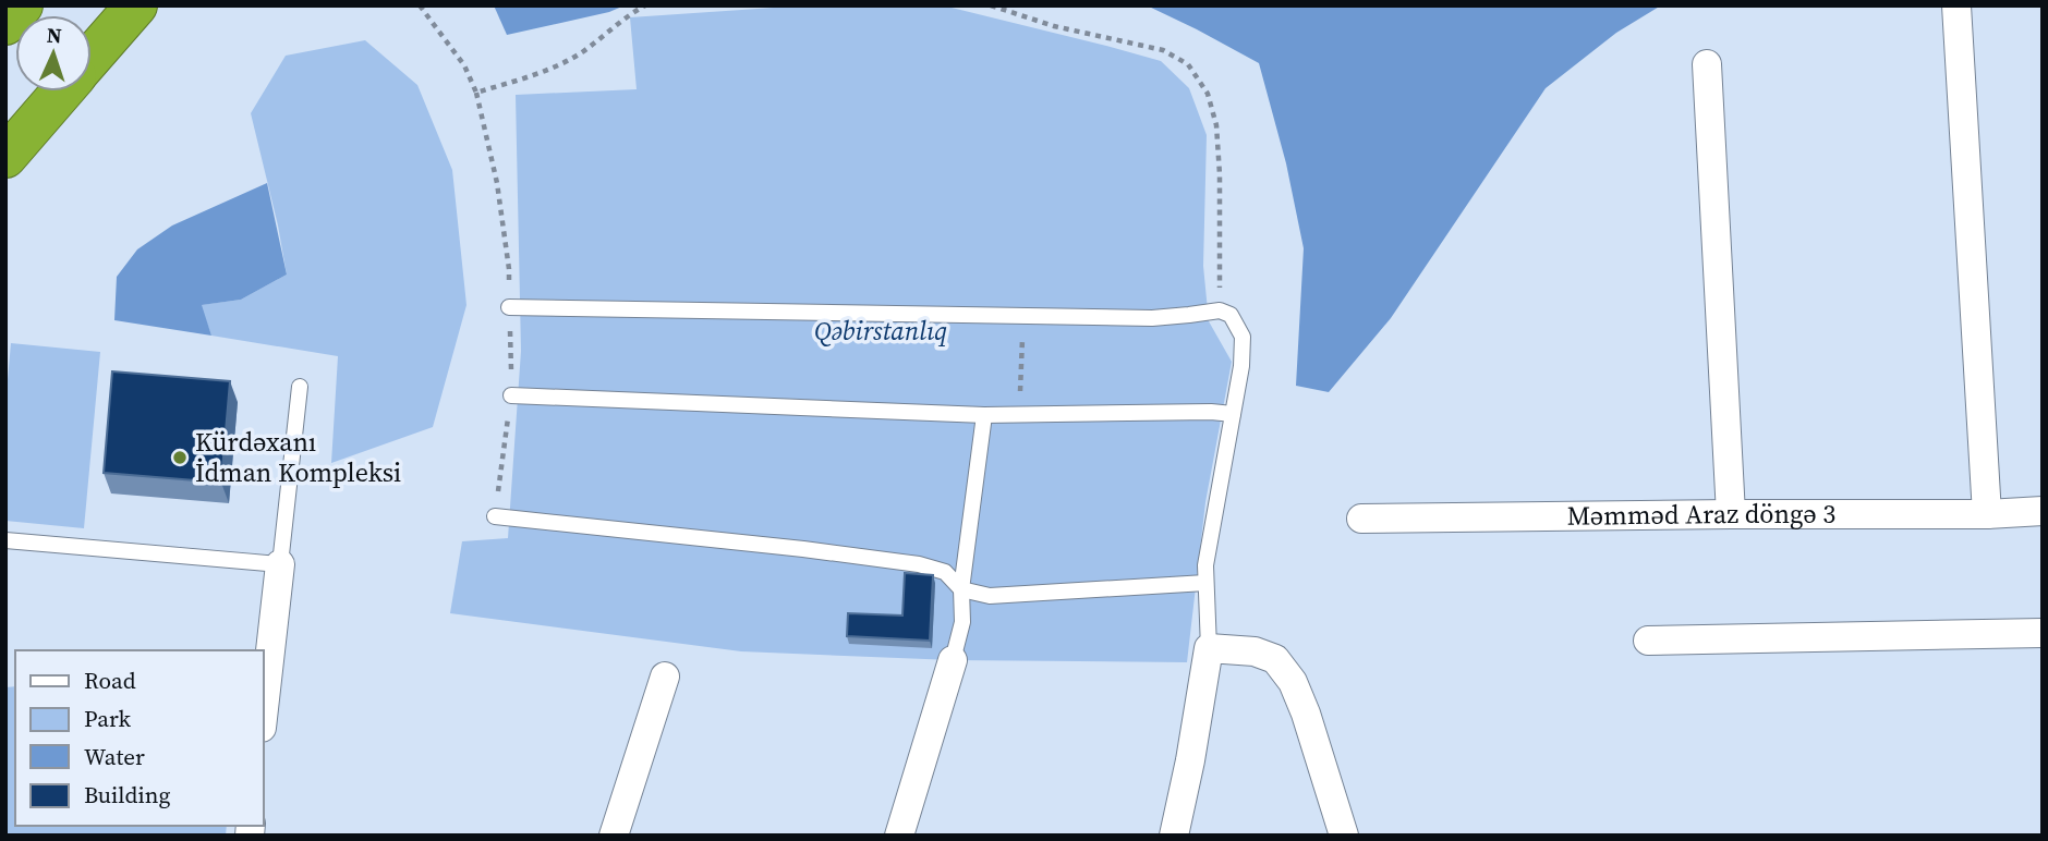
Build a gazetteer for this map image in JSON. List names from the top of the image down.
{
  "streets": {
    "street": ["Məmməd Araz döngə 3"]
  },
  "parks": ["Qəbirstanlıq"],
  "places": ["Kürdəxanı İdman Kompleksi"],
  "legend": [
    "Road",
    "Park",
    "Water",
    "Building"
  ],
  "north": "top"
}
